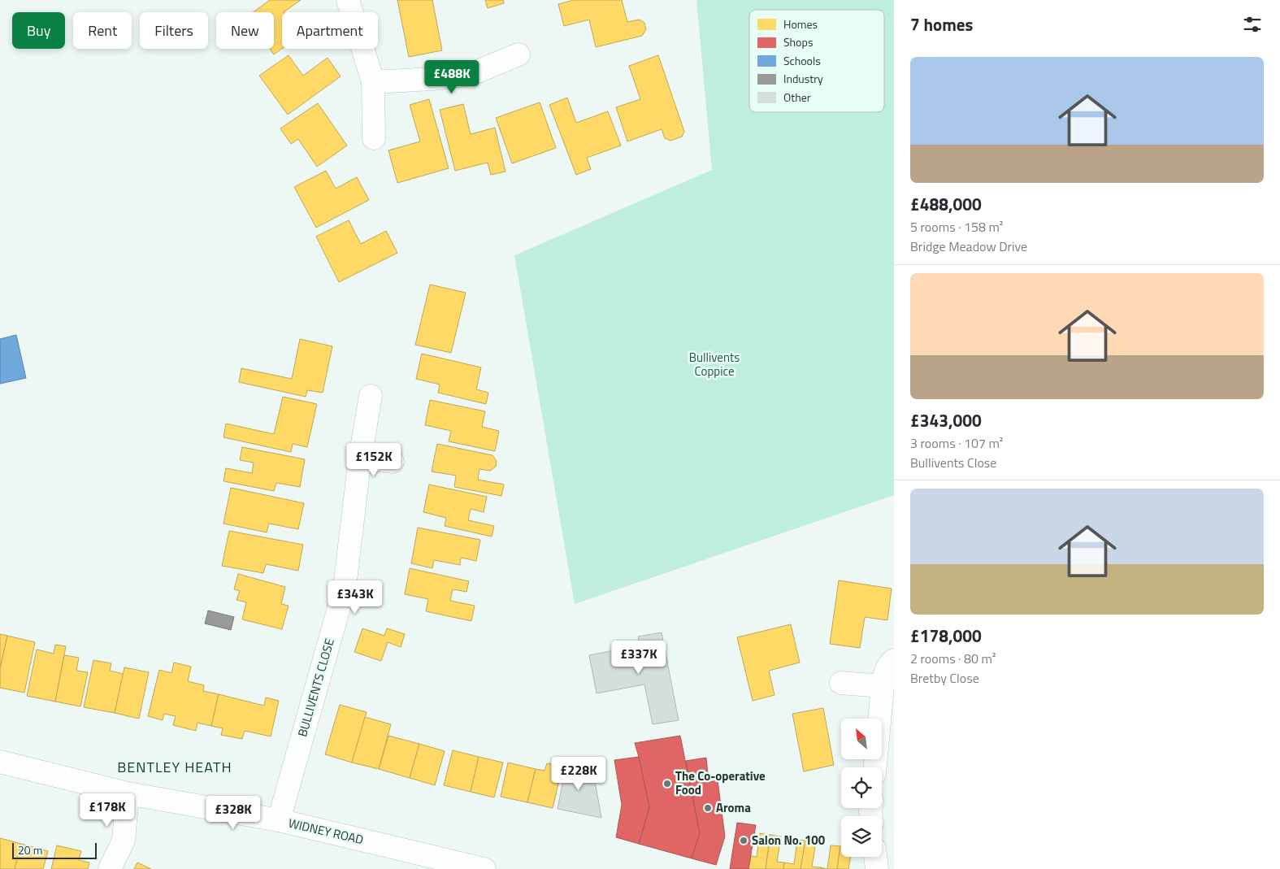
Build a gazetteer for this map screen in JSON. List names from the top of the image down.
{
  "streets": {
    "street": ["BULLIVENTS CLOSE", "WIDNEY ROAD"]
  },
  "crossings": [
    ["BULLIVENTS CLOSE", "WIDNEY ROAD"]
  ],
  "districts": ["BENTLEY HEATH"],
  "parks": ["Bullivents Coppice"],
  "places": ["The Co-operative Food", "Aroma", "Salon No. 100"],
  "legend": [
    "Homes",
    "Shops",
    "Schools",
    "Industry",
    "Other"
  ],
  "scale_bar": "20 m",
  "north": "top left",
  "page": {
    "heading": "7 homes",
    "chip": [
      "Buy",
      "Rent",
      "Filters",
      "New",
      "Apartment"
    ],
    "list": [
      {
        "name": "£488,000",
        "note": "5 rooms · 158 m² · Bridge Meadow Drive"
      },
      {
        "name": "£343,000",
        "note": "3 rooms · 107 m² · Bullivents Close"
      },
      {
        "name": "£178,000",
        "note": "2 rooms · 80 m² · Bretby Close"
      }
    ],
    "price": [
      "£488K",
      "£152K",
      "£343K",
      "£337K",
      "£228K",
      "£178K",
      "£328K"
    ],
    "scale": "20 m"
  }
}
